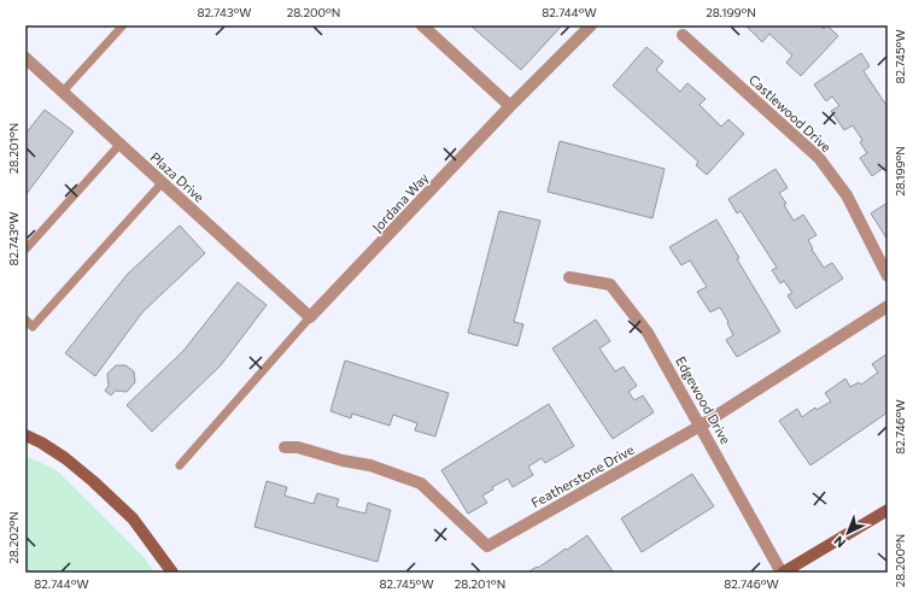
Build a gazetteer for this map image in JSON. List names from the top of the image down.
{
  "streets": {
    "street": [
      "Castlewood Drive",
      "Plaza Drive",
      "Jordana Way",
      "Edgewood Drive",
      "Featherstone Drive"
    ]
  },
  "crossings": [
    ["Plaza Drive", "Jordana Way"],
    ["Edgewood Drive", "Featherstone Drive"]
  ],
  "north": "bottom left",
  "coordinates": [
    "82.743°W",
    "28.200°N",
    "82.744°W",
    "28.199°N",
    "82.745°W",
    "28.201°N",
    "82.746°W",
    "28.202°N"
  ]
}
